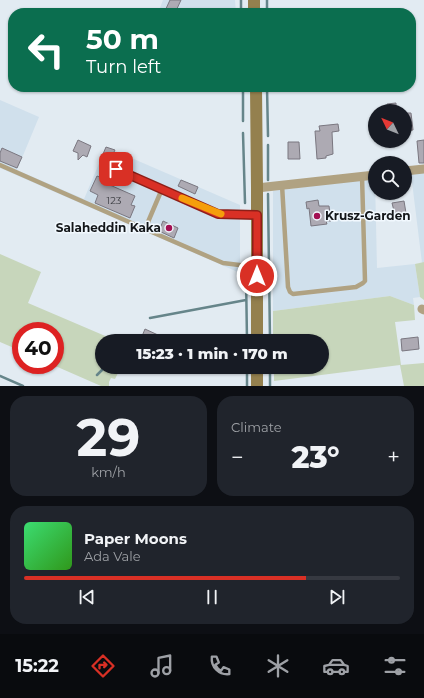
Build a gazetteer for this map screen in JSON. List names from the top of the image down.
{
  "places": ["Krusz-Garden", "Salaheddin Kaka"],
  "house_numbers": ["123"],
  "north": "top left",
  "page": {
    "turn": ["50 m", "Turn left"],
    "limit": "40",
    "trip": "15:23 · 1 min · 170 m",
    "tile": [
      ["29", "km/h"],
      "Climate"
    ],
    "heat": ["−", "23°", "+"],
    "song": ["Paper Moons", "Ada Vale"],
    "tabs": "15:22"
  }
}
